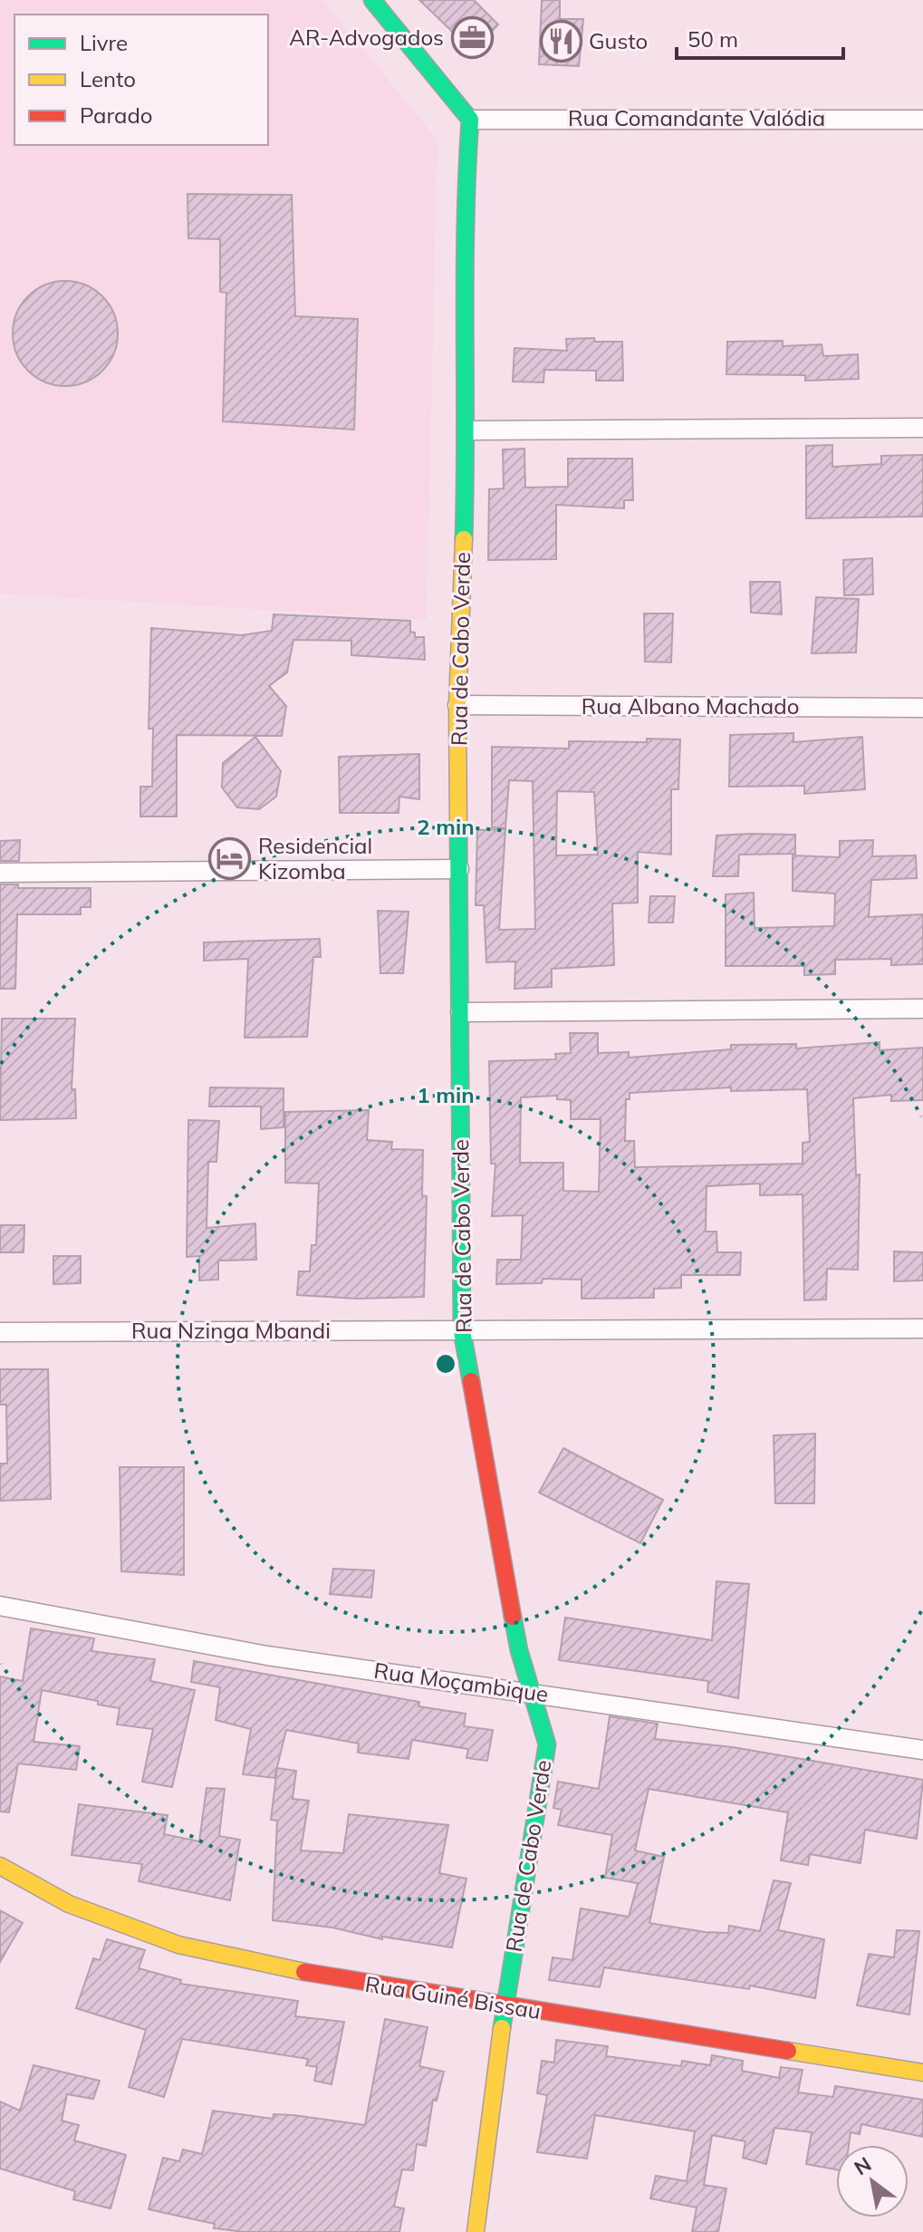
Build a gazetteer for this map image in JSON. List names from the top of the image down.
{
  "streets": {
    "main road": ["Rua de Cabo Verde", "Rua Guiné Bissau"],
    "street": [
      "Rua Comandante Valódia",
      "Rua Albano Machado",
      "Rua Nzinga Mbandi",
      "Rua Moçambique"
    ]
  },
  "crossings": [
    ["Rua Comandante Valódia", "Rua de Cabo Verde"],
    ["Rua de Cabo Verde", "Rua Albano Machado"],
    ["Rua de Cabo Verde", "Rua Nzinga Mbandi"],
    ["Rua de Cabo Verde", "Rua Moçambique"],
    ["Rua de Cabo Verde", "Rua Guiné Bissau"]
  ],
  "places": {
    "office": ["AR-Advogados"],
    "restaurant": ["Gusto"],
    "hotel": ["Residencial Kizomba"]
  },
  "legend": ["Livre", "Lento", "Parado"],
  "scale_bar": "50 m",
  "north": "top left",
  "rings": ["2 min", "1 min"]
}
